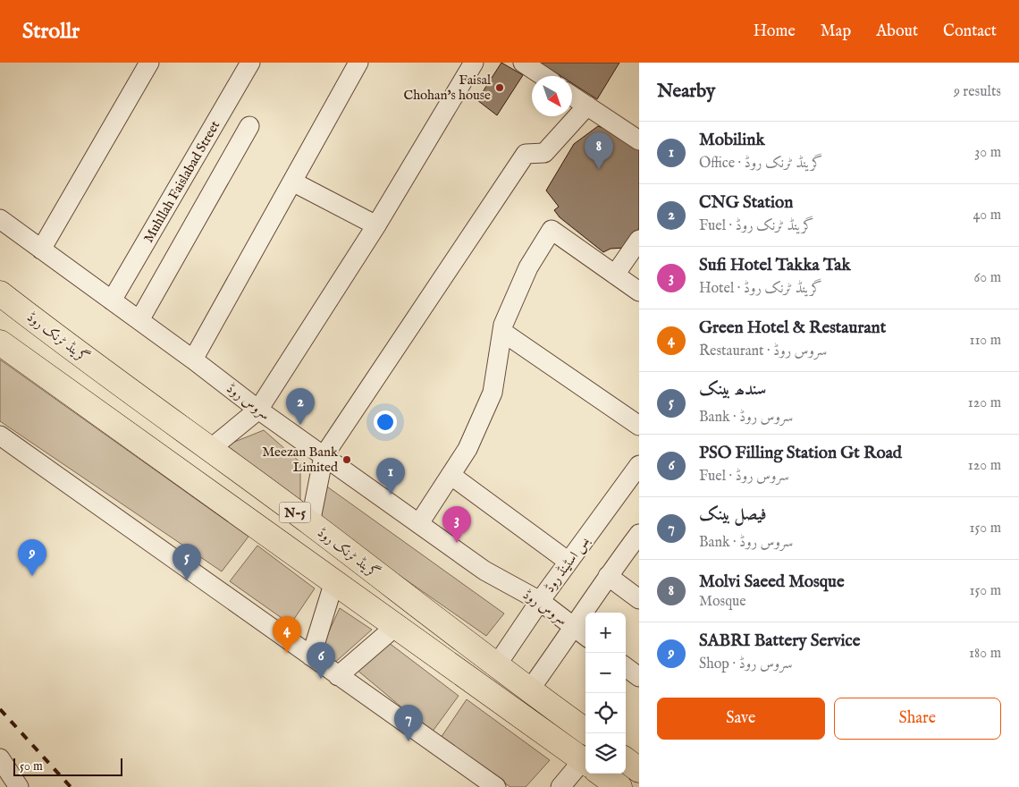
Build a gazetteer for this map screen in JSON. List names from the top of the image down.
{
  "streets": {
    "highway": ["گرینڈ ٹرنک روڈ", "N-5"],
    "street": ["Muhllah Faislabad Street", "سروس روڈ", "بس اسٹینڈ روڈ"]
  },
  "crossings": [
    ["Muhllah Faislabad Street", "سروس روڈ"],
    ["گرینڈ ٹرنک روڈ", "بس اسٹینڈ روڈ"],
    ["سروس روڈ", "بس اسٹینڈ روڈ"]
  ],
  "places": ["Faisal Chohan's house", "Meezan Bank Limited"],
  "scale_bar": "50 m",
  "north": "bottom right",
  "page": {
    "header": "Strollr",
    "nav": [
      "Home",
      "Map",
      "About",
      "Contact"
    ],
    "heading": ["Nearby", "9 results"],
    "list": [
      {
        "mark": "1",
        "name": "Mobilink",
        "note": "Office · گرینڈ ٹرنک روڈ",
        "value": "30 m"
      },
      {
        "mark": "2",
        "name": "CNG Station",
        "note": "Fuel · گرینڈ ٹرنک روڈ",
        "value": "40 m"
      },
      {
        "mark": "3",
        "name": "Sufi Hotel Takka Tak",
        "note": "Hotel · گرینڈ ٹرنک روڈ",
        "value": "60 m"
      },
      {
        "mark": "4",
        "name": "Green Hotel & Restaurant",
        "note": "Restaurant · سروس روڈ",
        "value": "110 m"
      },
      {
        "mark": "5",
        "name": "سندھ بینک",
        "note": "Bank · سروس روڈ",
        "value": "120 m"
      },
      {
        "mark": "6",
        "name": "PSO Filling Station Gt Road",
        "note": "Fuel · سروس روڈ",
        "value": "120 m"
      },
      {
        "mark": "7",
        "name": "فیصل بینک",
        "note": "Bank · سروس روڈ",
        "value": "150 m"
      },
      {
        "mark": "8",
        "name": "Molvi Saeed Mosque",
        "note": "Mosque",
        "value": "150 m"
      },
      {
        "mark": "9",
        "name": "SABRI Battery Service",
        "note": "Shop · سروس روڈ",
        "value": "180 m"
      }
    ],
    "pins": [
      "8",
      "2",
      "1",
      "3",
      "9",
      "5",
      "4",
      "6",
      "7"
    ],
    "map_buttons": ["+", "−"],
    "buttons": ["Save", "Share"],
    "scale": "50 m"
  }
}
